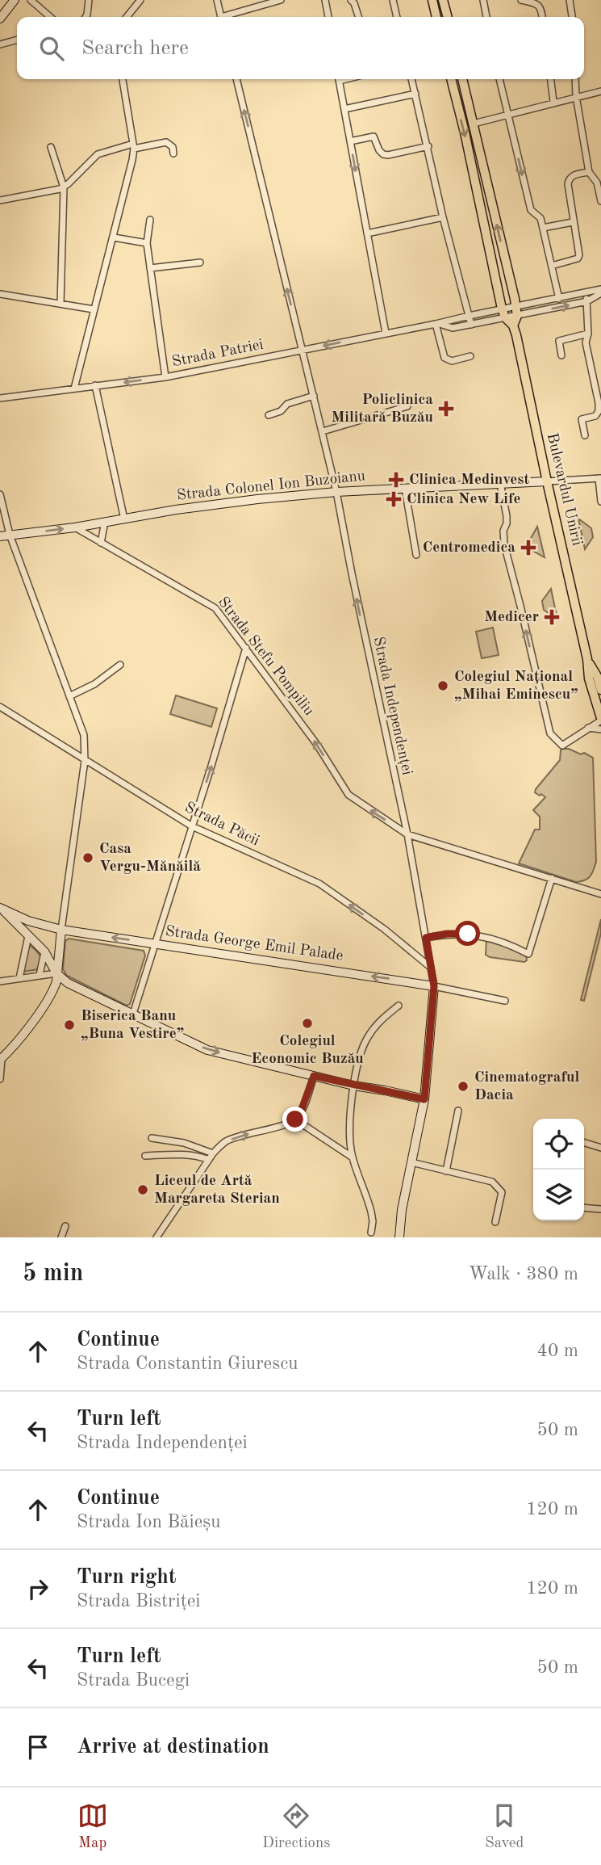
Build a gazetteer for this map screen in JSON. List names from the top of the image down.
{
  "streets": {
    "main road": ["Bulevardul Unirii"],
    "street": [
      "Strada Patriei",
      "Strada Colonel Ion Buzoianu",
      "Strada Stefu Pompiliu",
      "Strada Independenței",
      "Strada Păcii",
      "Strada George Emil Palade"
    ]
  },
  "crossings": [
    ["Strada Patriei", "Strada Independenței"],
    ["Strada Colonel Ion Buzoianu", "Bulevardul Unirii"],
    ["Strada Colonel Ion Buzoianu", "Strada Stefu Pompiliu"],
    ["Strada Colonel Ion Buzoianu", "Strada Independenței"],
    ["Strada Stefu Pompiliu", "Strada Independenței"],
    ["Strada Independenței", "Strada Păcii"],
    ["Strada Independenței", "Strada George Emil Palade"]
  ],
  "one_way": [
    "Strada Stefu Pompiliu",
    "Strada Independenței",
    "Strada Păcii",
    "Strada George Emil Palade"
  ],
  "places": {
    "health": [
      "Policlinica Militară Buzău",
      "Clinica Medinvest",
      "Clinica New Life",
      "Centromedica",
      "Medicer"
    ],
    "other": [
      "Colegiul Național „Mihai Eminescu”",
      "Casa Vergu-Mănăilă",
      "Colegiul Economic Buzău",
      "Biserica Banu „Buna Vestire”",
      "Cinematograful Dacia",
      "Liceul de Artă Margareta Sterian"
    ]
  },
  "page": {
    "search": "Search here",
    "heading": ["5 min", "Walk · 380 m"],
    "list": [
      ["Continue", "Strada Constantin Giurescu", "40 m"],
      ["Turn left", "Strada Independenței", "50 m"],
      ["Continue", "Strada Ion Băieșu", "120 m"],
      ["Turn right", "Strada Bistriței", "120 m"],
      ["Turn left", "Strada Bucegi", "50 m"],
      "Arrive at destination"
    ],
    "nav": ["Map", "Directions", "Saved"]
  }
}
